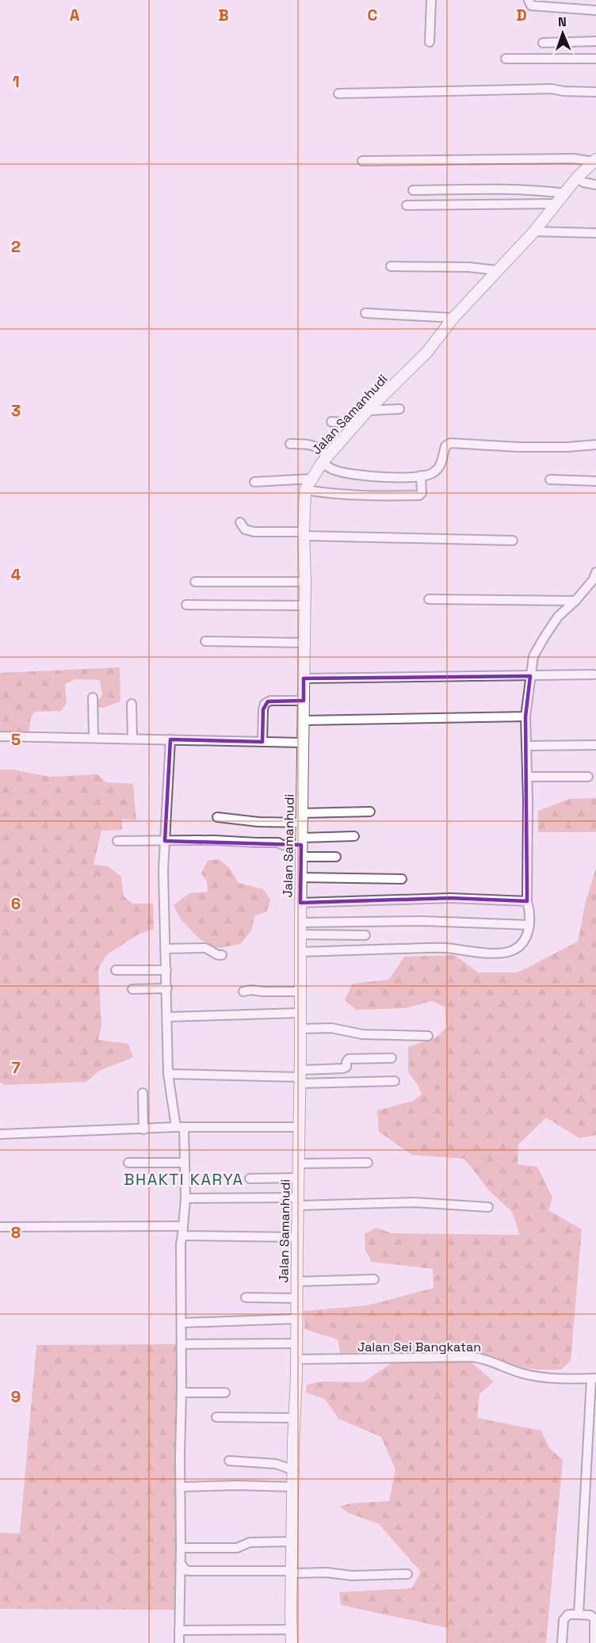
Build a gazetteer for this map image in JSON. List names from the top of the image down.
{
  "streets": {
    "street": ["Jalan Samanhudi", "Jalan Sei Bangkatan"]
  },
  "crossings": [
    ["Jalan Samanhudi", "Jalan Sei Bangkatan"]
  ],
  "districts": ["BHAKTI KARYA"],
  "north": "top",
  "grid": {
    "columns": [
      "A",
      "B",
      "C",
      "D"
    ],
    "rows": [
      "1",
      "2",
      "3",
      "4",
      "5",
      "6",
      "7",
      "8",
      "9"
    ]
  }
}
